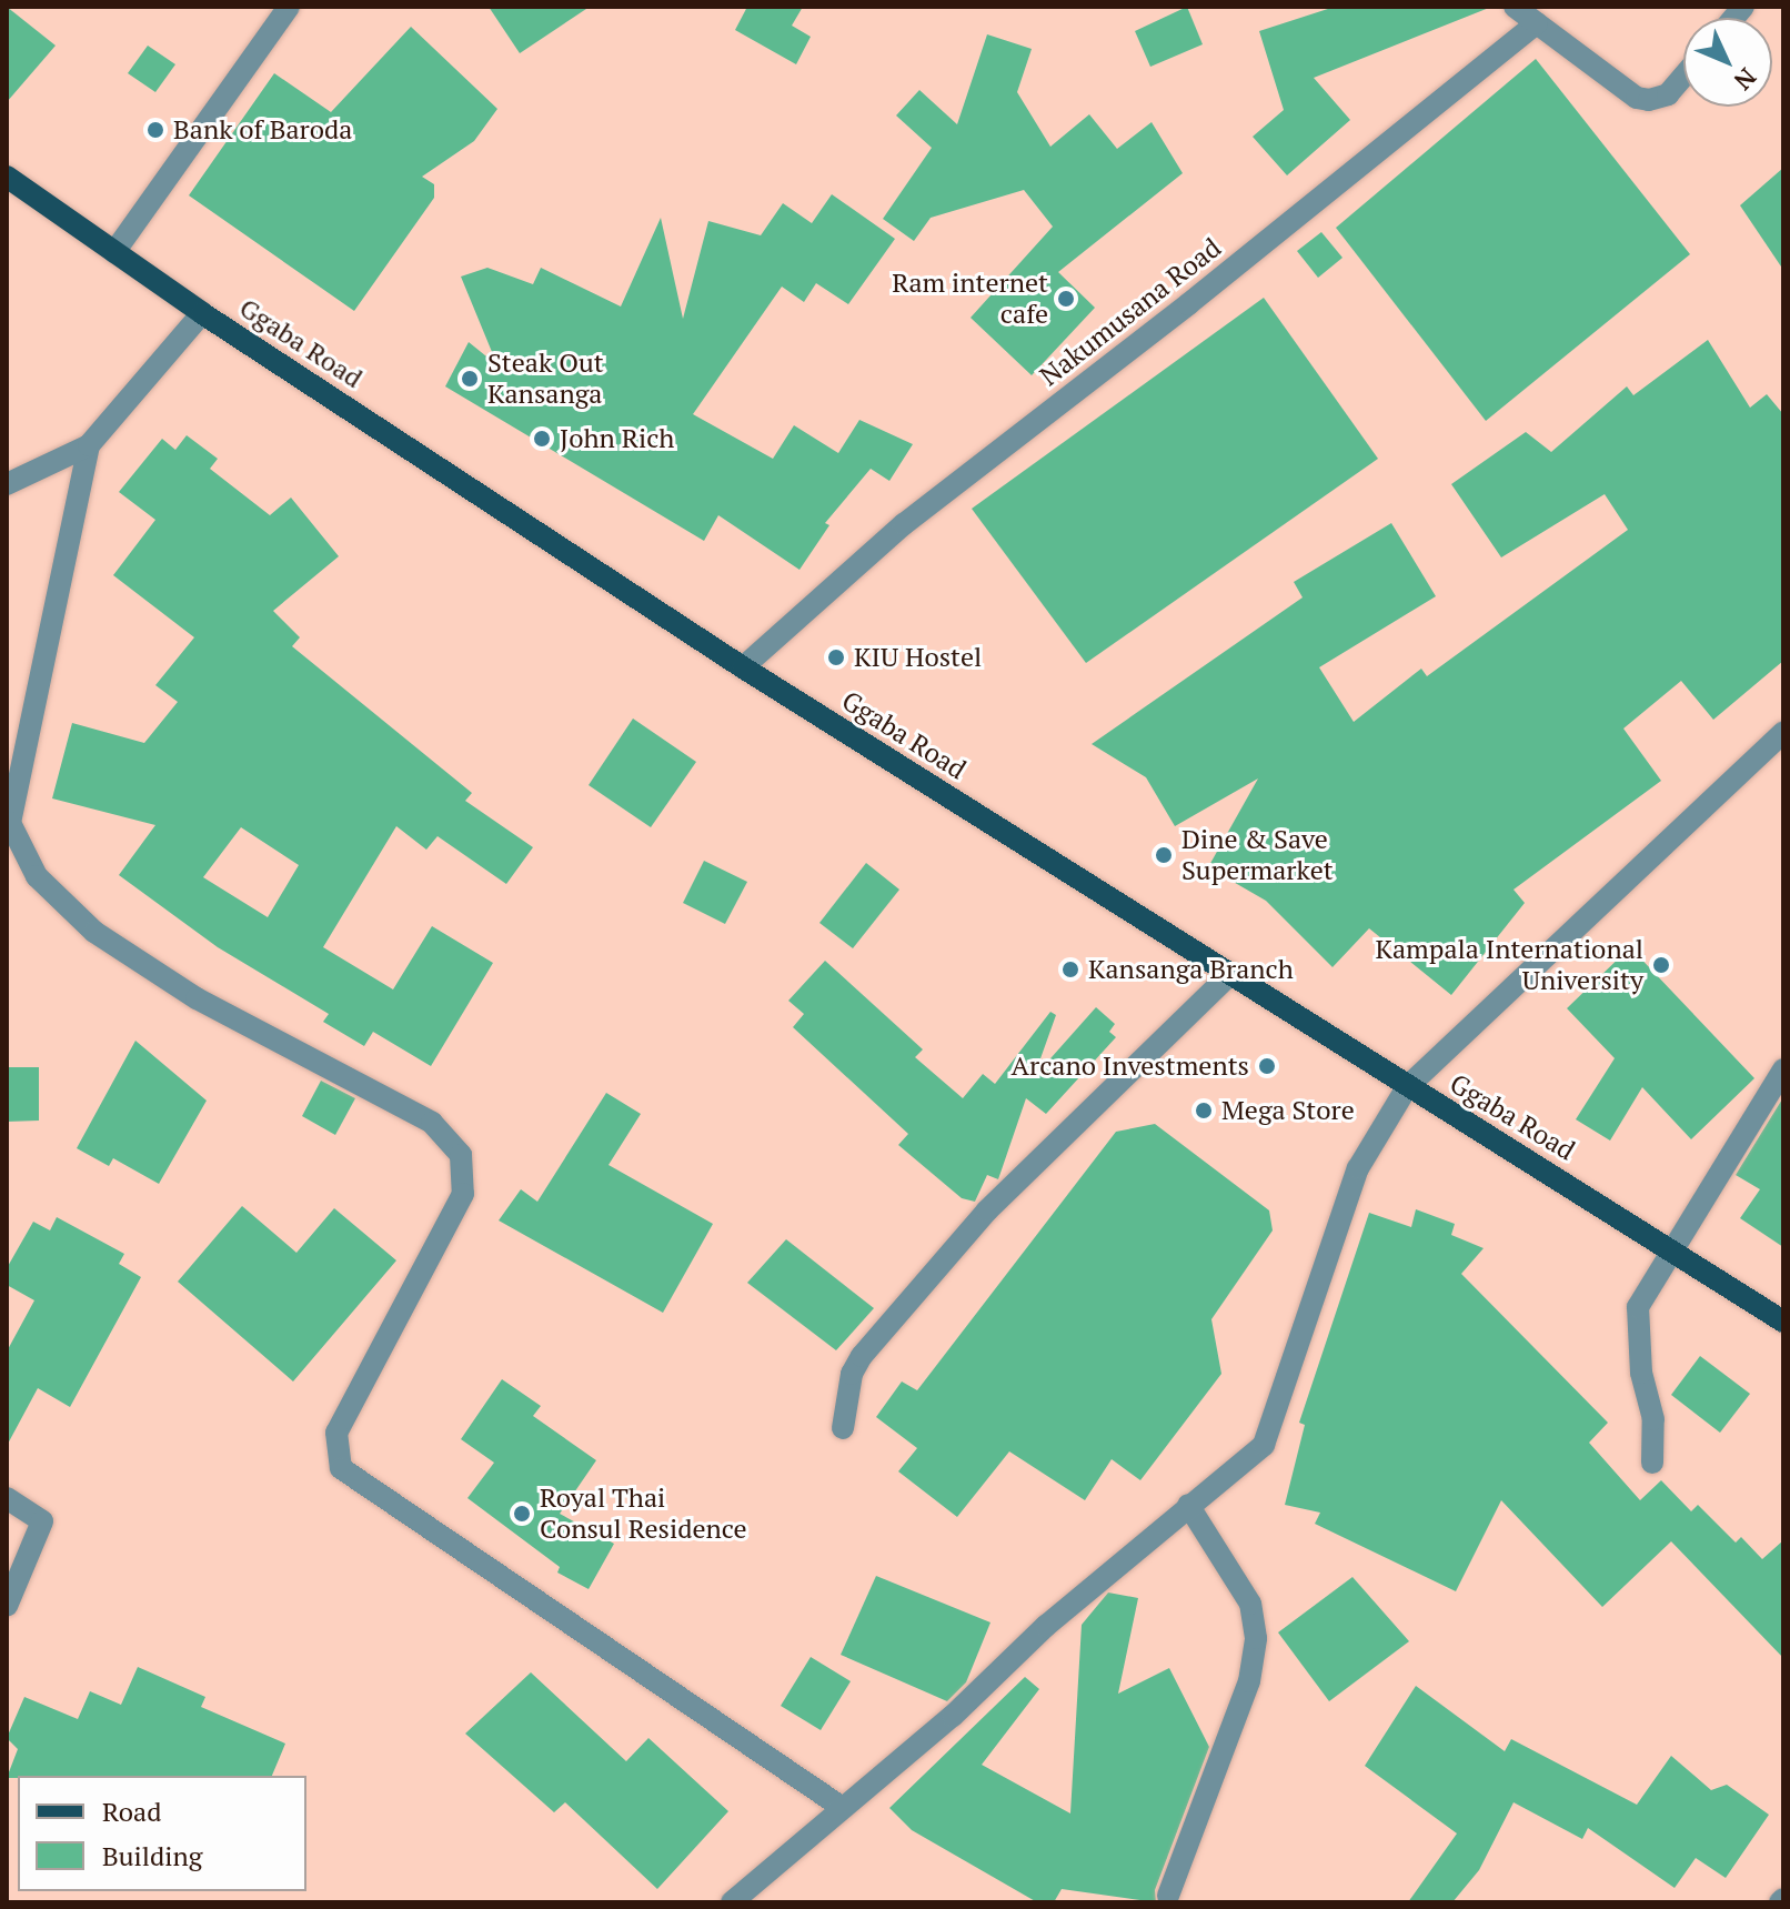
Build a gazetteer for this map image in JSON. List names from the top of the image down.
{
  "streets": {
    "main road": ["Ggaba Road"],
    "street": ["Nakumusana Road"]
  },
  "crossings": [
    ["Nakumusana Road", "Ggaba Road"]
  ],
  "places": [
    "Bank of Baroda",
    "Ram internet cafe",
    "Steak Out Kansanga",
    "John Rich",
    "KIU Hostel",
    "Dine & Save Supermarket",
    "Kampala International University",
    "Kansanga Branch",
    "Arcano Investments",
    "Mega Store",
    "Royal Thai Consul Residence"
  ],
  "legend": ["Road", "Building"],
  "north": "bottom right"
}
